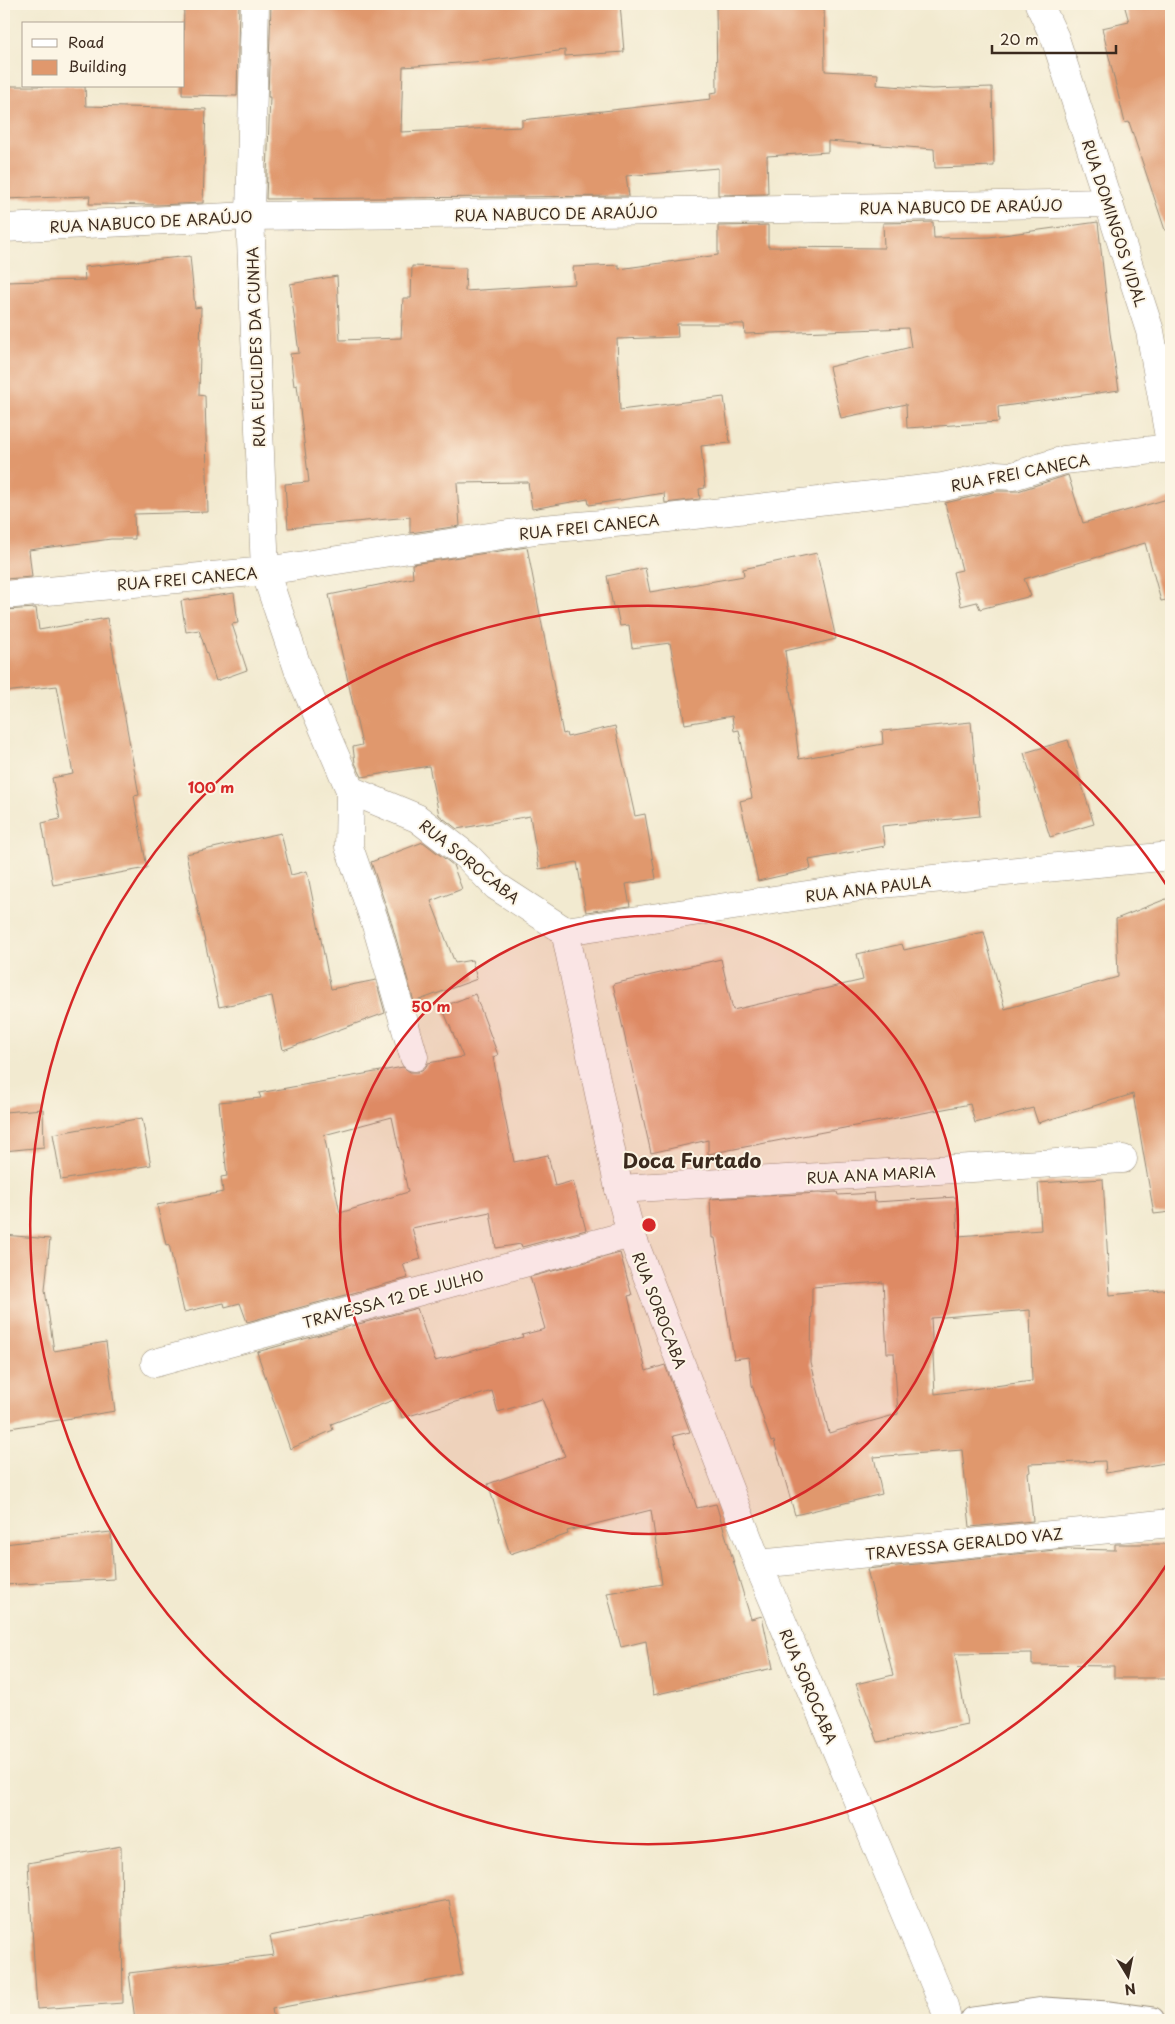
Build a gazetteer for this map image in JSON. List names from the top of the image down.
{
  "streets": {
    "street": [
      "RUA NABUCO DE ARAÚJO",
      "RUA DOMINGOS VIDAL",
      "RUA EUCLIDES DA CUNHA",
      "RUA FREI CANECA",
      "RUA SOROCABA",
      "RUA ANA PAULA",
      "RUA ANA MARIA",
      "TRAVESSA 12 DE JULHO",
      "TRAVESSA GERALDO VAZ"
    ]
  },
  "crossings": [
    ["RUA NABUCO DE ARAÚJO", "RUA DOMINGOS VIDAL"],
    ["RUA NABUCO DE ARAÚJO", "RUA EUCLIDES DA CUNHA"],
    ["RUA DOMINGOS VIDAL", "RUA FREI CANECA"],
    ["RUA EUCLIDES DA CUNHA", "RUA FREI CANECA"],
    ["RUA SOROCABA", "RUA ANA PAULA"],
    ["RUA SOROCABA", "RUA ANA MARIA"],
    ["RUA SOROCABA", "TRAVESSA 12 DE JULHO"],
    ["RUA SOROCABA", "TRAVESSA GERALDO VAZ"]
  ],
  "districts": ["Doca Furtado"],
  "legend": ["Road", "Building"],
  "scale_bar": "20 m",
  "north": "bottom",
  "rings": ["100 m", "50 m"]
}
